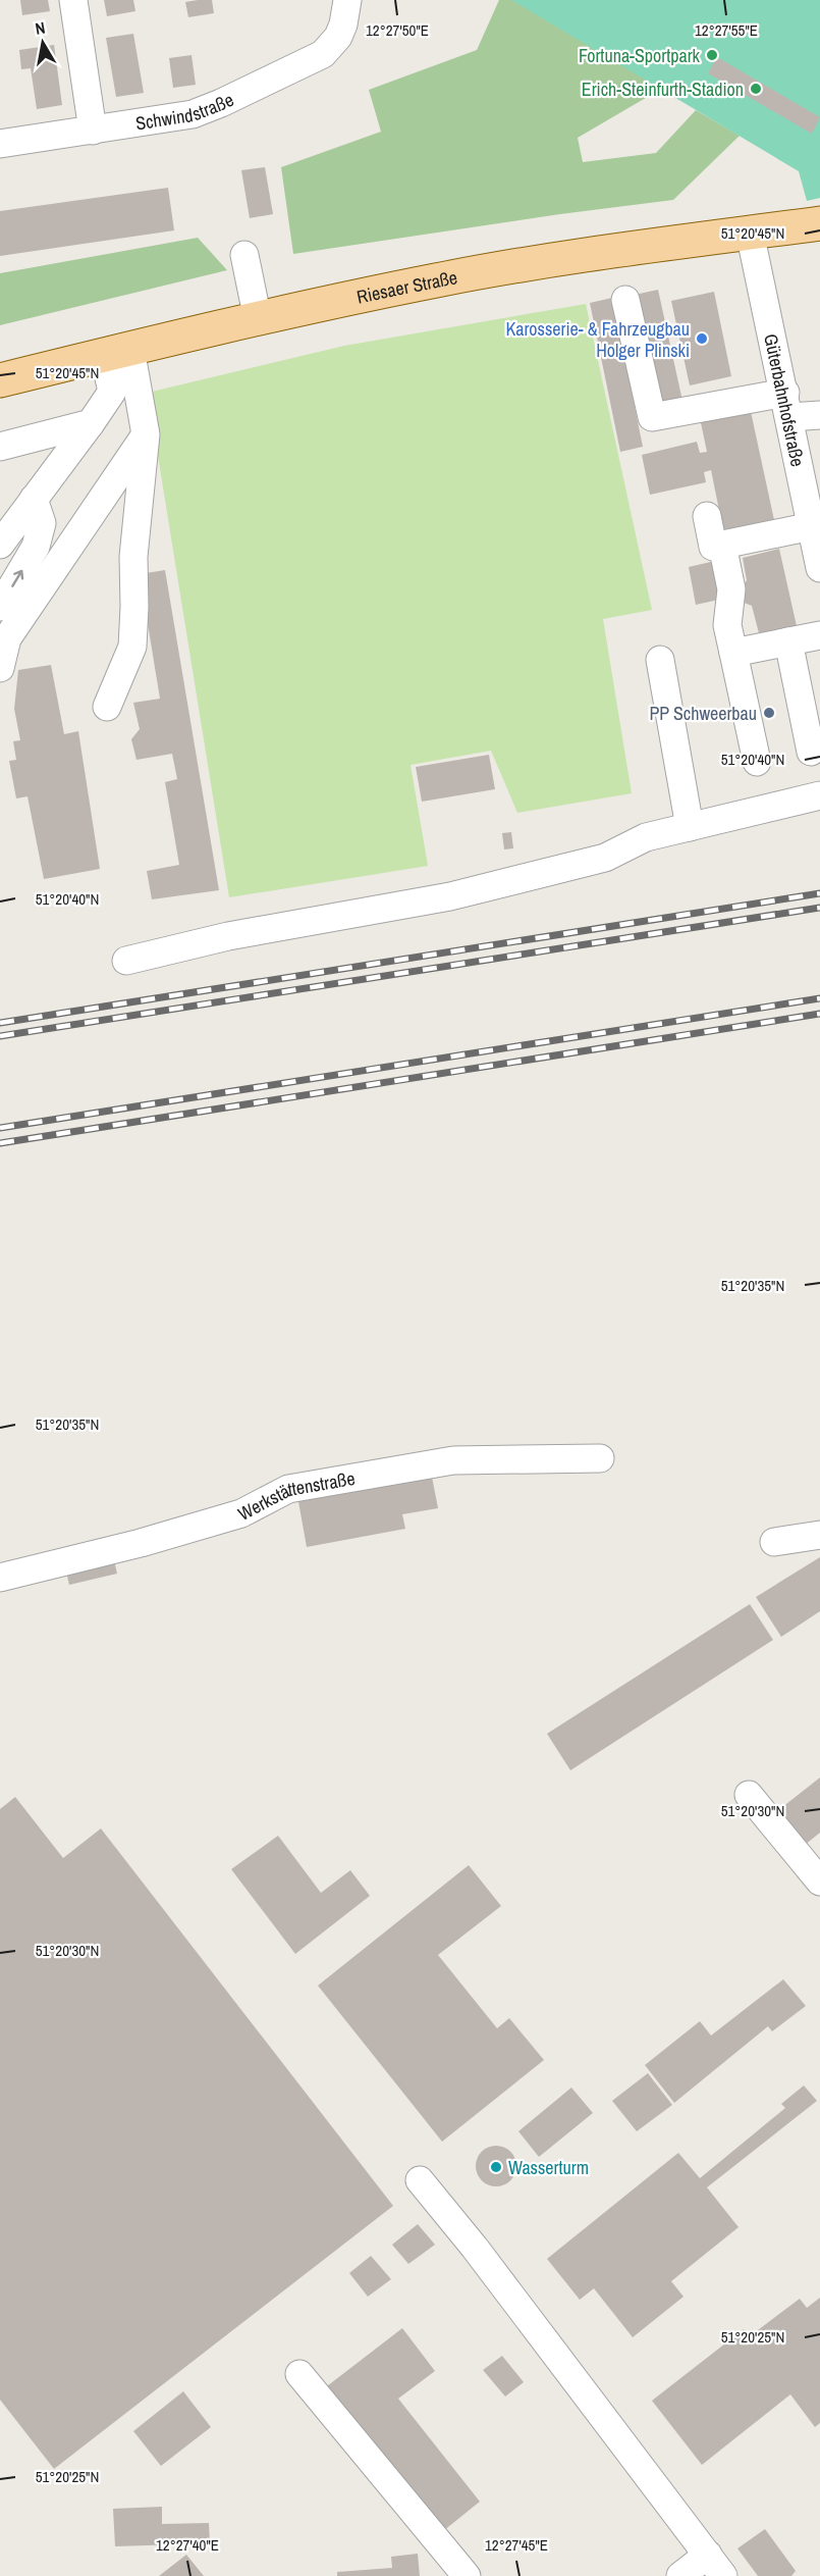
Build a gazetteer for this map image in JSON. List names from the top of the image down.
{
  "streets": {
    "main road": ["Riesaer Straße"],
    "street": ["Schwindstraße", "Güterbahnhofstraße", "Werkstättenstraße"]
  },
  "crossings": [
    ["Riesaer Straße", "Güterbahnhofstraße"]
  ],
  "places": [
    "Fortuna-Sportpark",
    "Erich-Steinfurth-Stadion",
    "Karosserie- & Fahrzeugbau Holger Plinski",
    "PP Schweerbau",
    "Wasserturm"
  ],
  "north": "top",
  "coordinates": [
    "12°27'50\"E",
    "12°27'55\"E",
    "51°20'45\"N",
    "51°20'40\"N",
    "51°20'35\"N",
    "51°20'30\"N",
    "51°20'25\"N",
    "12°27'40\"E",
    "12°27'45\"E"
  ]
}
